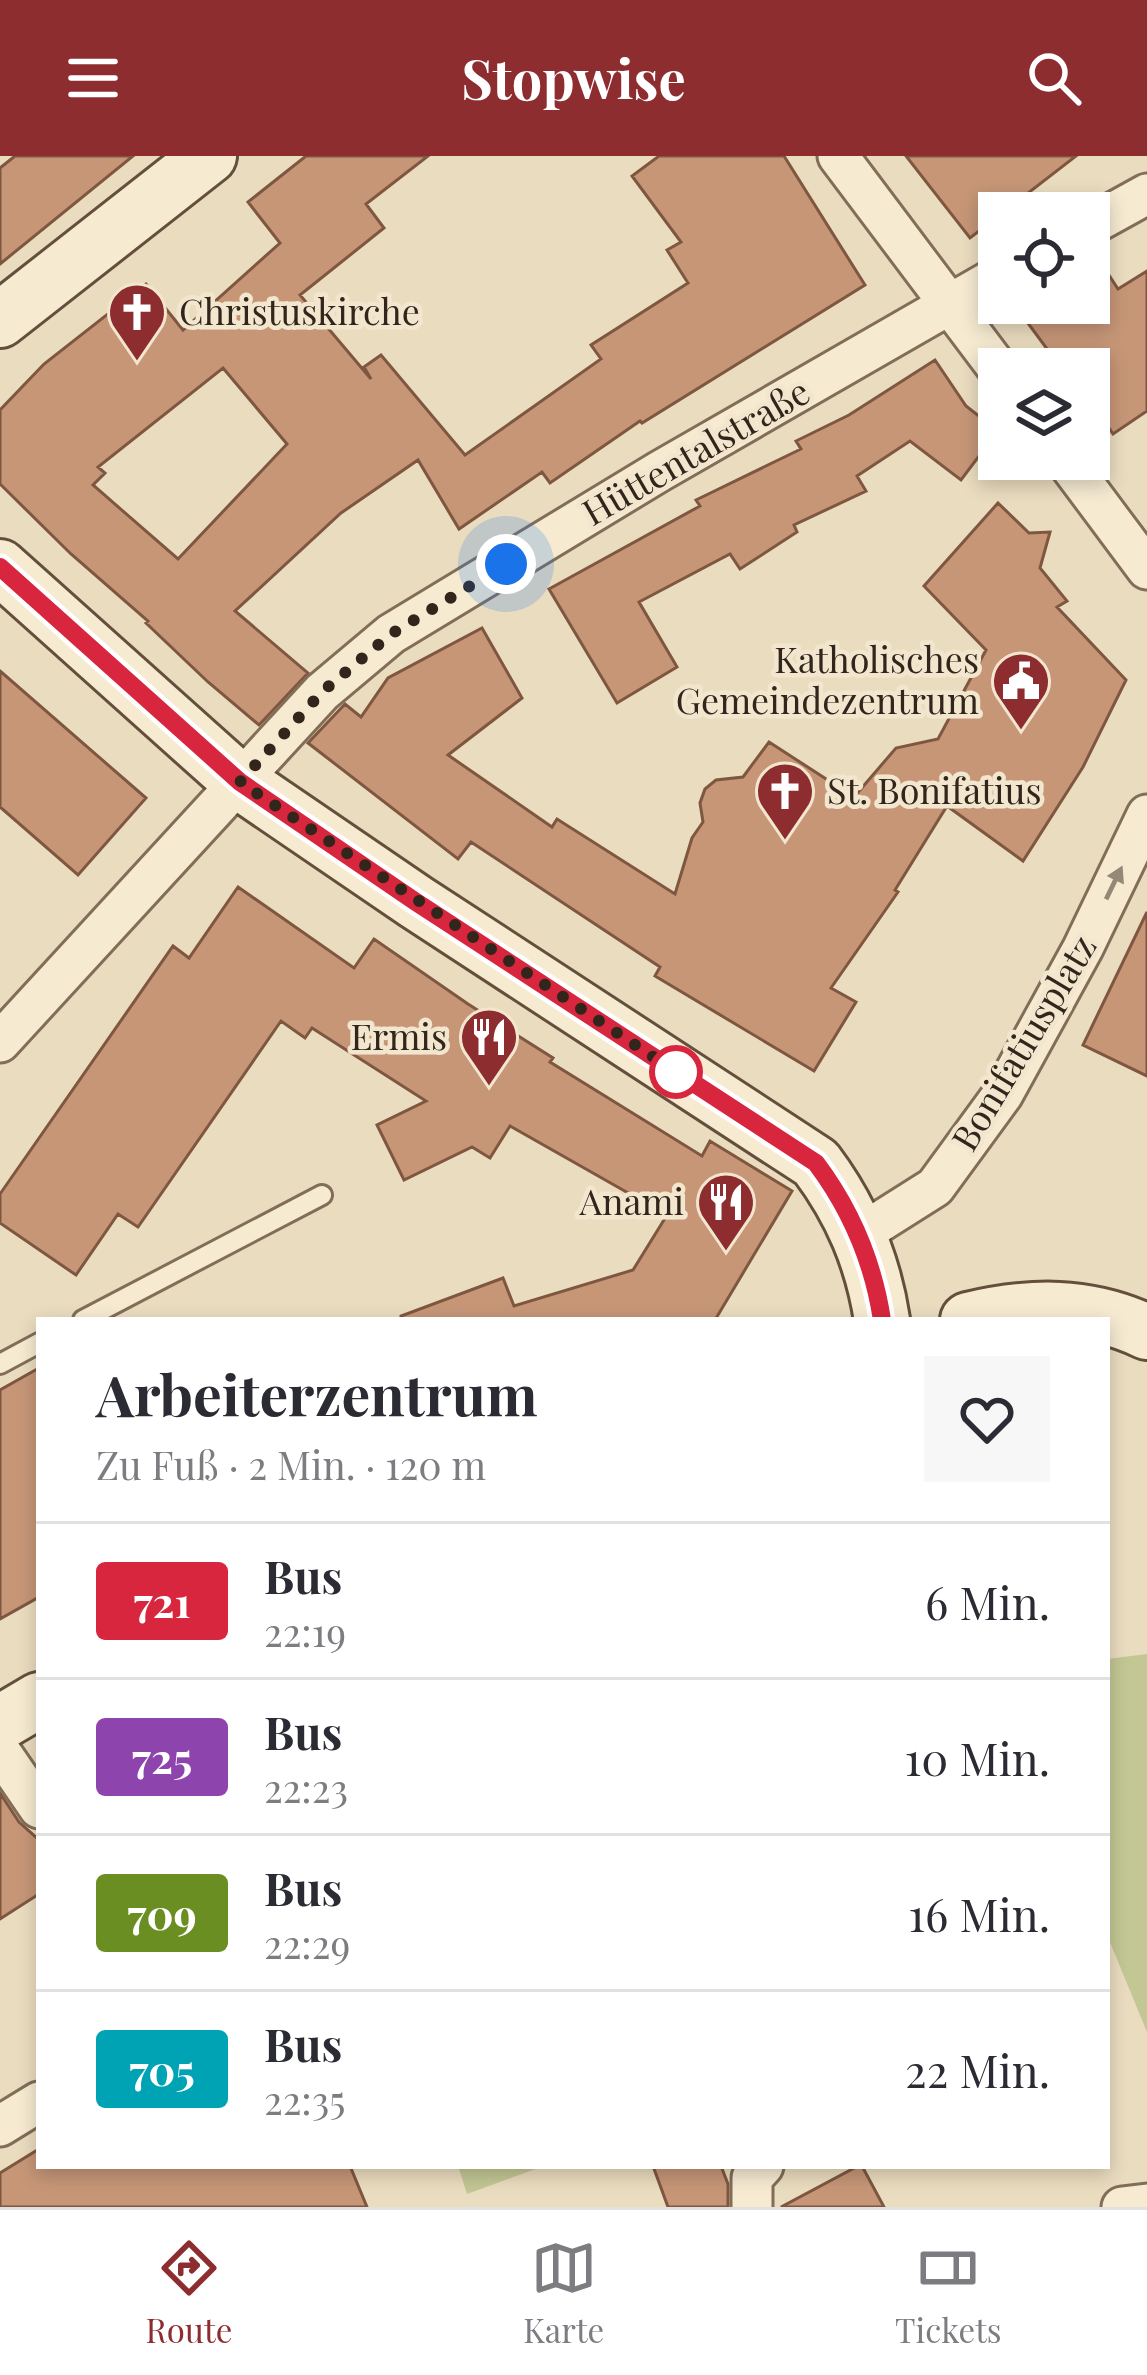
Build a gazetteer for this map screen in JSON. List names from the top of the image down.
{
  "streets": {
    "street": ["Hüttentalstraße", "Bonifatiusplatz"]
  },
  "one_way": ["Bonifatiusplatz"],
  "places": {
    "church": ["Christuskirche", "St. Bonifatius"],
    "public building": ["Katholisches Gemeindezentrum"],
    "restaurant": ["Ermis", "Anami"]
  },
  "lines": ["bus line 721"],
  "page": {
    "header": "Stopwise",
    "heading": ["Arbeiterzentrum", "Zu Fuß · 2 Min. · 120 m"],
    "list": [
      {
        "mark": "721",
        "name": "Bus",
        "note": "22:19",
        "value": "6 Min."
      },
      {
        "mark": "725",
        "name": "Bus",
        "note": "22:23",
        "value": "10 Min."
      },
      {
        "mark": "709",
        "name": "Bus",
        "note": "22:29",
        "value": "16 Min."
      },
      {
        "mark": "705",
        "name": "Bus",
        "note": "22:35",
        "value": "22 Min."
      }
    ],
    "tabs": ["Route", "Karte", "Tickets"]
  }
}
